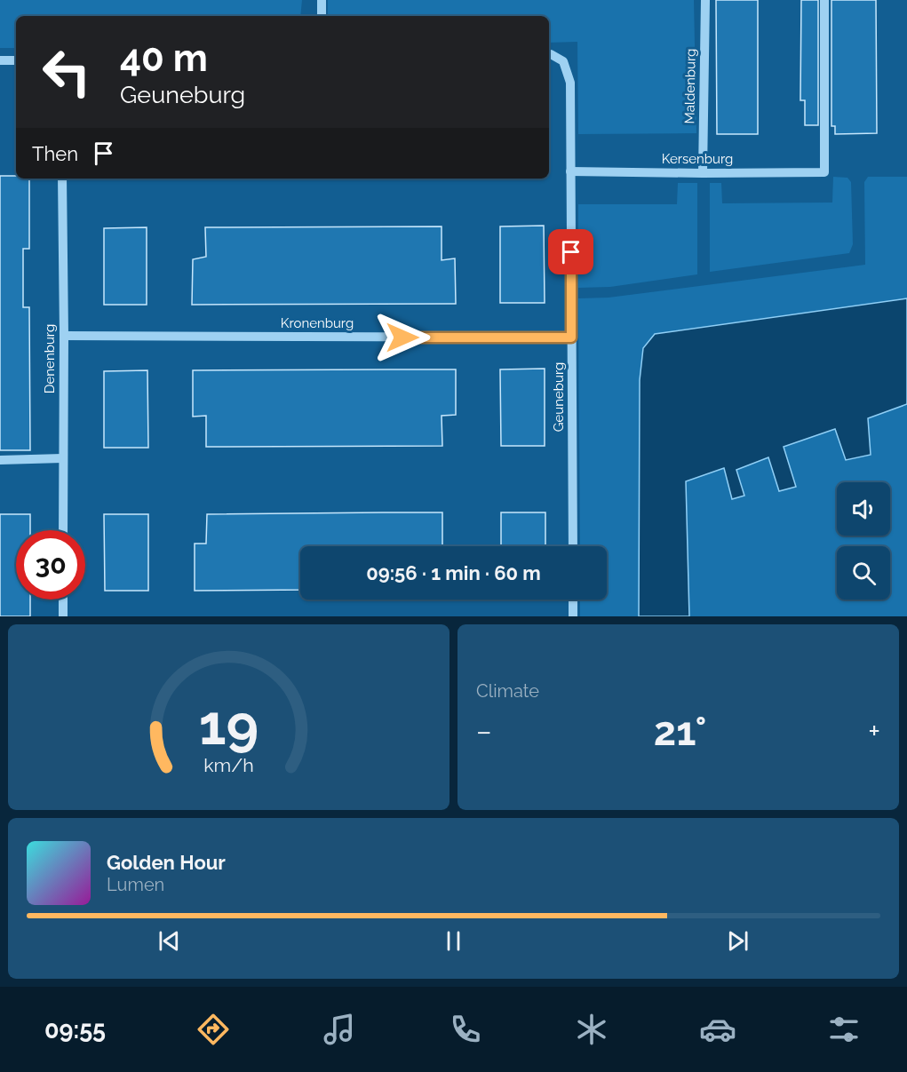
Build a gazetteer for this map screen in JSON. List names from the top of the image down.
{
  "streets": {
    "street": [
      "Maldenburg",
      "Kersenburg",
      "Kronenburg",
      "Denenburg",
      "Geuneburg"
    ]
  },
  "crossings": [
    ["Maldenburg", "Kersenburg"],
    ["Kersenburg", "Geuneburg"],
    ["Kronenburg", "Denenburg"],
    ["Kronenburg", "Geuneburg"]
  ],
  "page": {
    "turn": ["40 m", "Geuneburg"],
    "then": "Then",
    "limit": "30",
    "trip": "09:56 · 1 min · 60 m",
    "tile": "Climate",
    "heat": ["−", "21°", "+"],
    "song": ["Golden Hour", "Lumen"],
    "tabs": "09:55",
    "gauge": ["19", "km/h"]
  }
}
